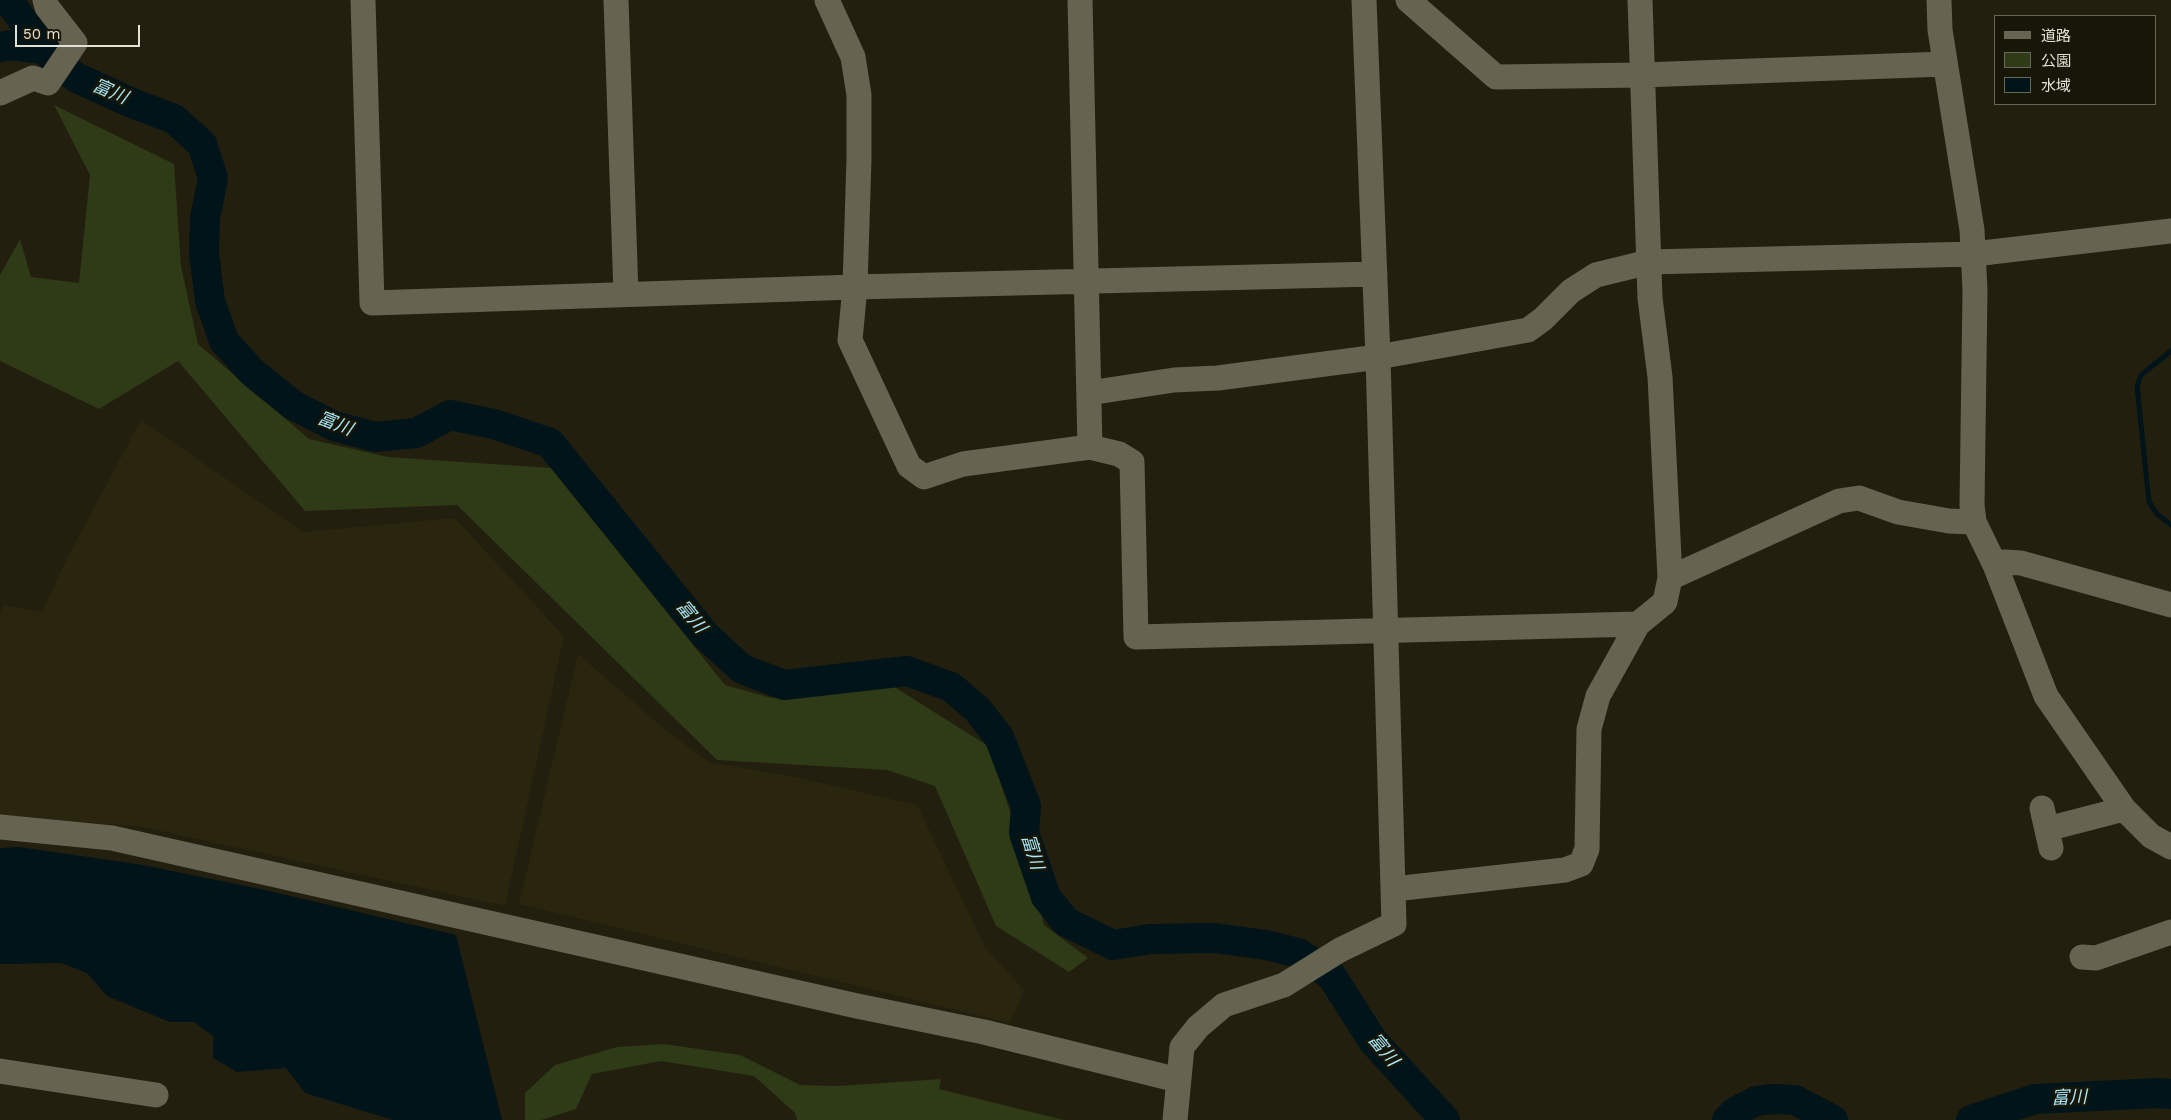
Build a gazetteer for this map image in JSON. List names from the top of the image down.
{
  "water": ["富川"],
  "legend": ["道路", "公園", "水域"],
  "scale_bar": "50 m"
}
